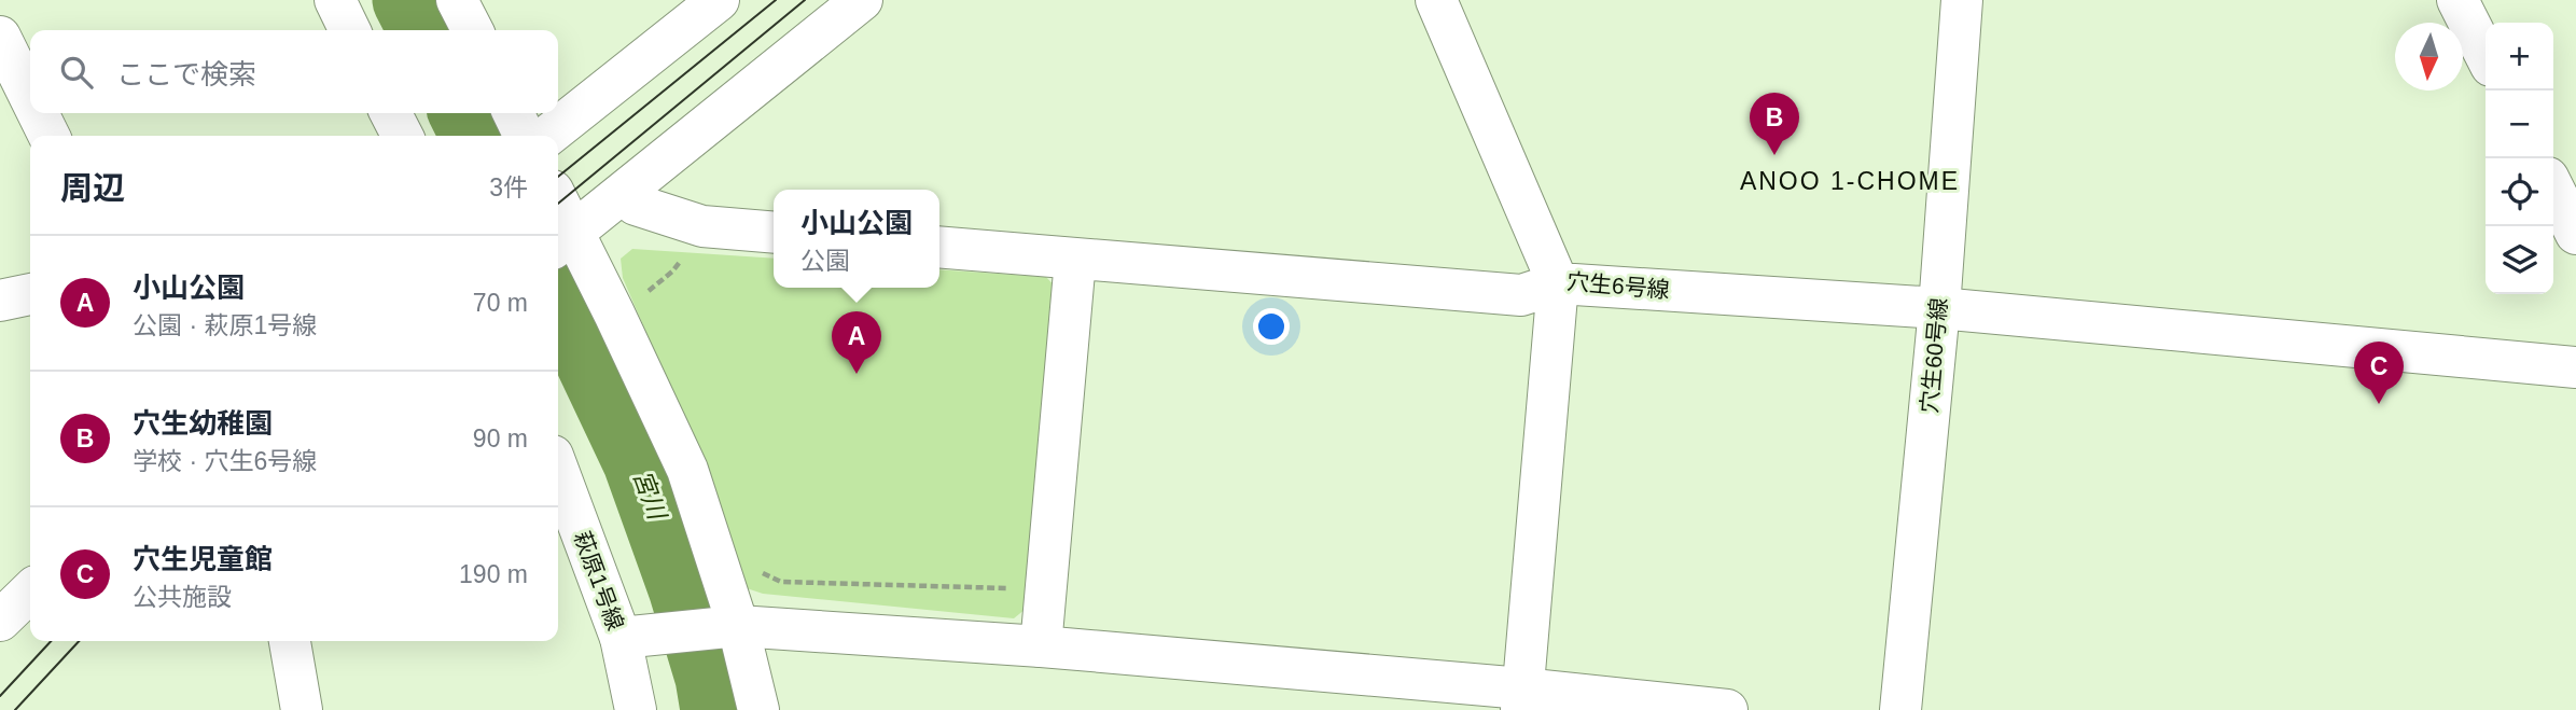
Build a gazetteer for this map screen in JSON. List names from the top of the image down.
{
  "streets": {
    "street": ["穴生6号線", "穴生60号線", "萩原1号線"]
  },
  "crossings": [
    ["穴生6号線", "穴生60号線"]
  ],
  "districts": ["ANOO 1-CHOME"],
  "water": ["宮川"],
  "north": "bottom",
  "page": {
    "map_buttons": ["+", "−"],
    "search": "ここで検索",
    "pins": ["B", "A", "C"],
    "heading": ["周辺", "3件"],
    "popup": ["小山公園", "公園"],
    "list": [
      {
        "mark": "A",
        "name": "小山公園",
        "note": "公園 · 萩原1号線",
        "value": "70 m"
      },
      {
        "mark": "B",
        "name": "穴生幼稚園",
        "note": "学校 · 穴生6号線",
        "value": "90 m"
      },
      {
        "mark": "C",
        "name": "穴生児童館",
        "note": "公共施設",
        "value": "190 m"
      }
    ]
  }
}
